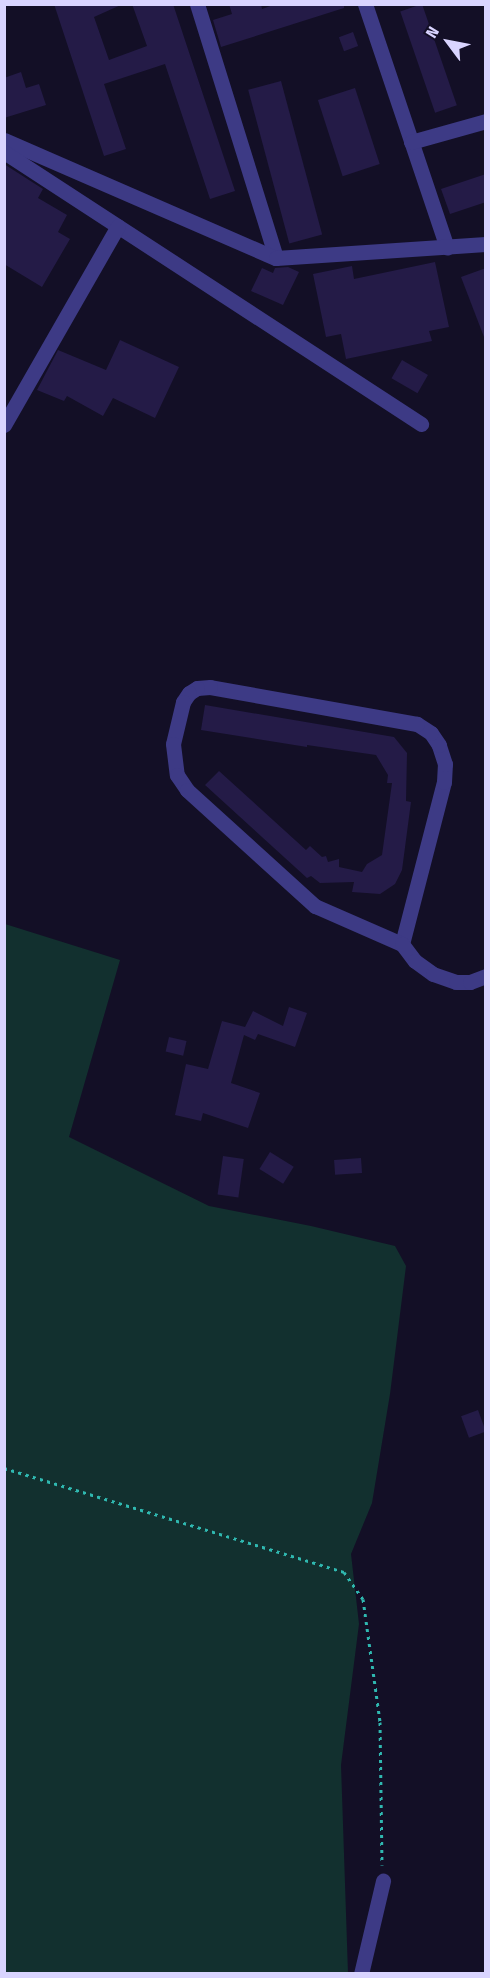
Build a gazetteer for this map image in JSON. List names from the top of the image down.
{
  "north": "top left"
}
